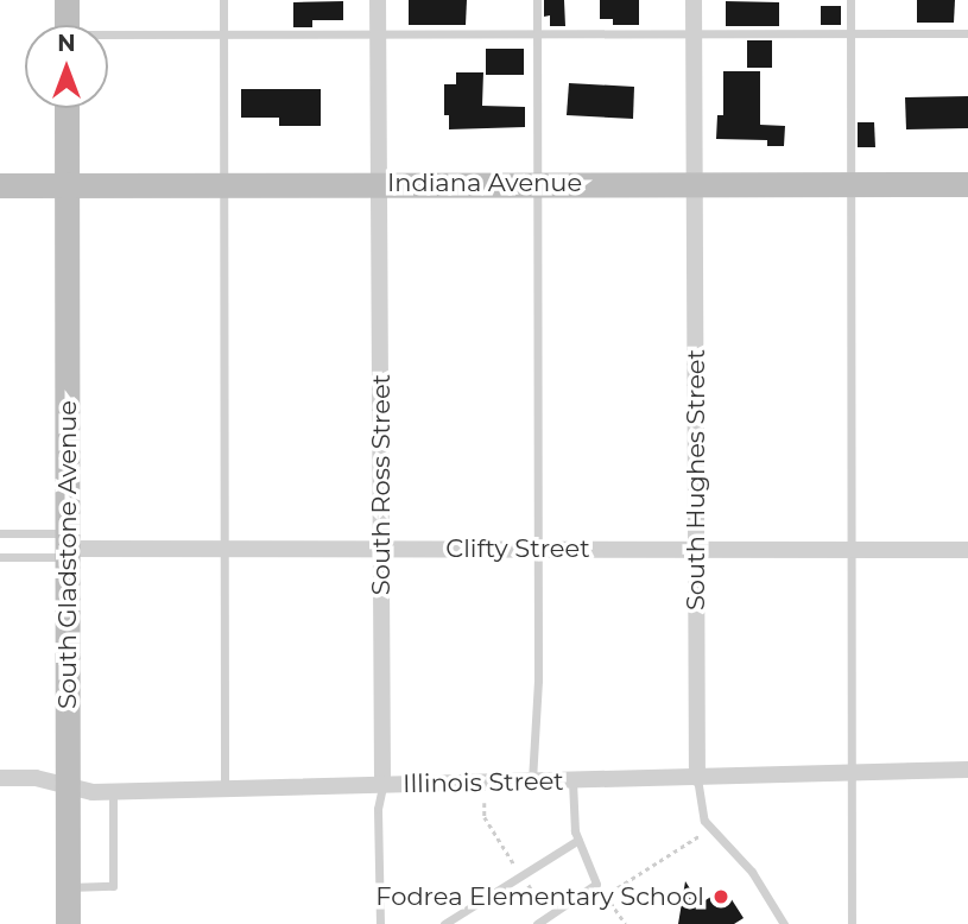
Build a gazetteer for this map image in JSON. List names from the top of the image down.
{
  "streets": {
    "street": [
      "Indiana Avenue",
      "South Hughes Street",
      "South Ross Street",
      "Clifty Street",
      "South Gladstone Avenue",
      "Illinois Street"
    ]
  },
  "crossings": [
    ["Indiana Avenue", "South Hughes Street"],
    ["Indiana Avenue", "South Ross Street"],
    ["Indiana Avenue", "South Gladstone Avenue"],
    ["South Hughes Street", "Clifty Street"],
    ["South Hughes Street", "Illinois Street"],
    ["South Ross Street", "Clifty Street"],
    ["South Ross Street", "Illinois Street"],
    ["Clifty Street", "South Gladstone Avenue"],
    ["South Gladstone Avenue", "Illinois Street"]
  ],
  "places": ["Fodrea Elementary School"],
  "north": "top"
}
